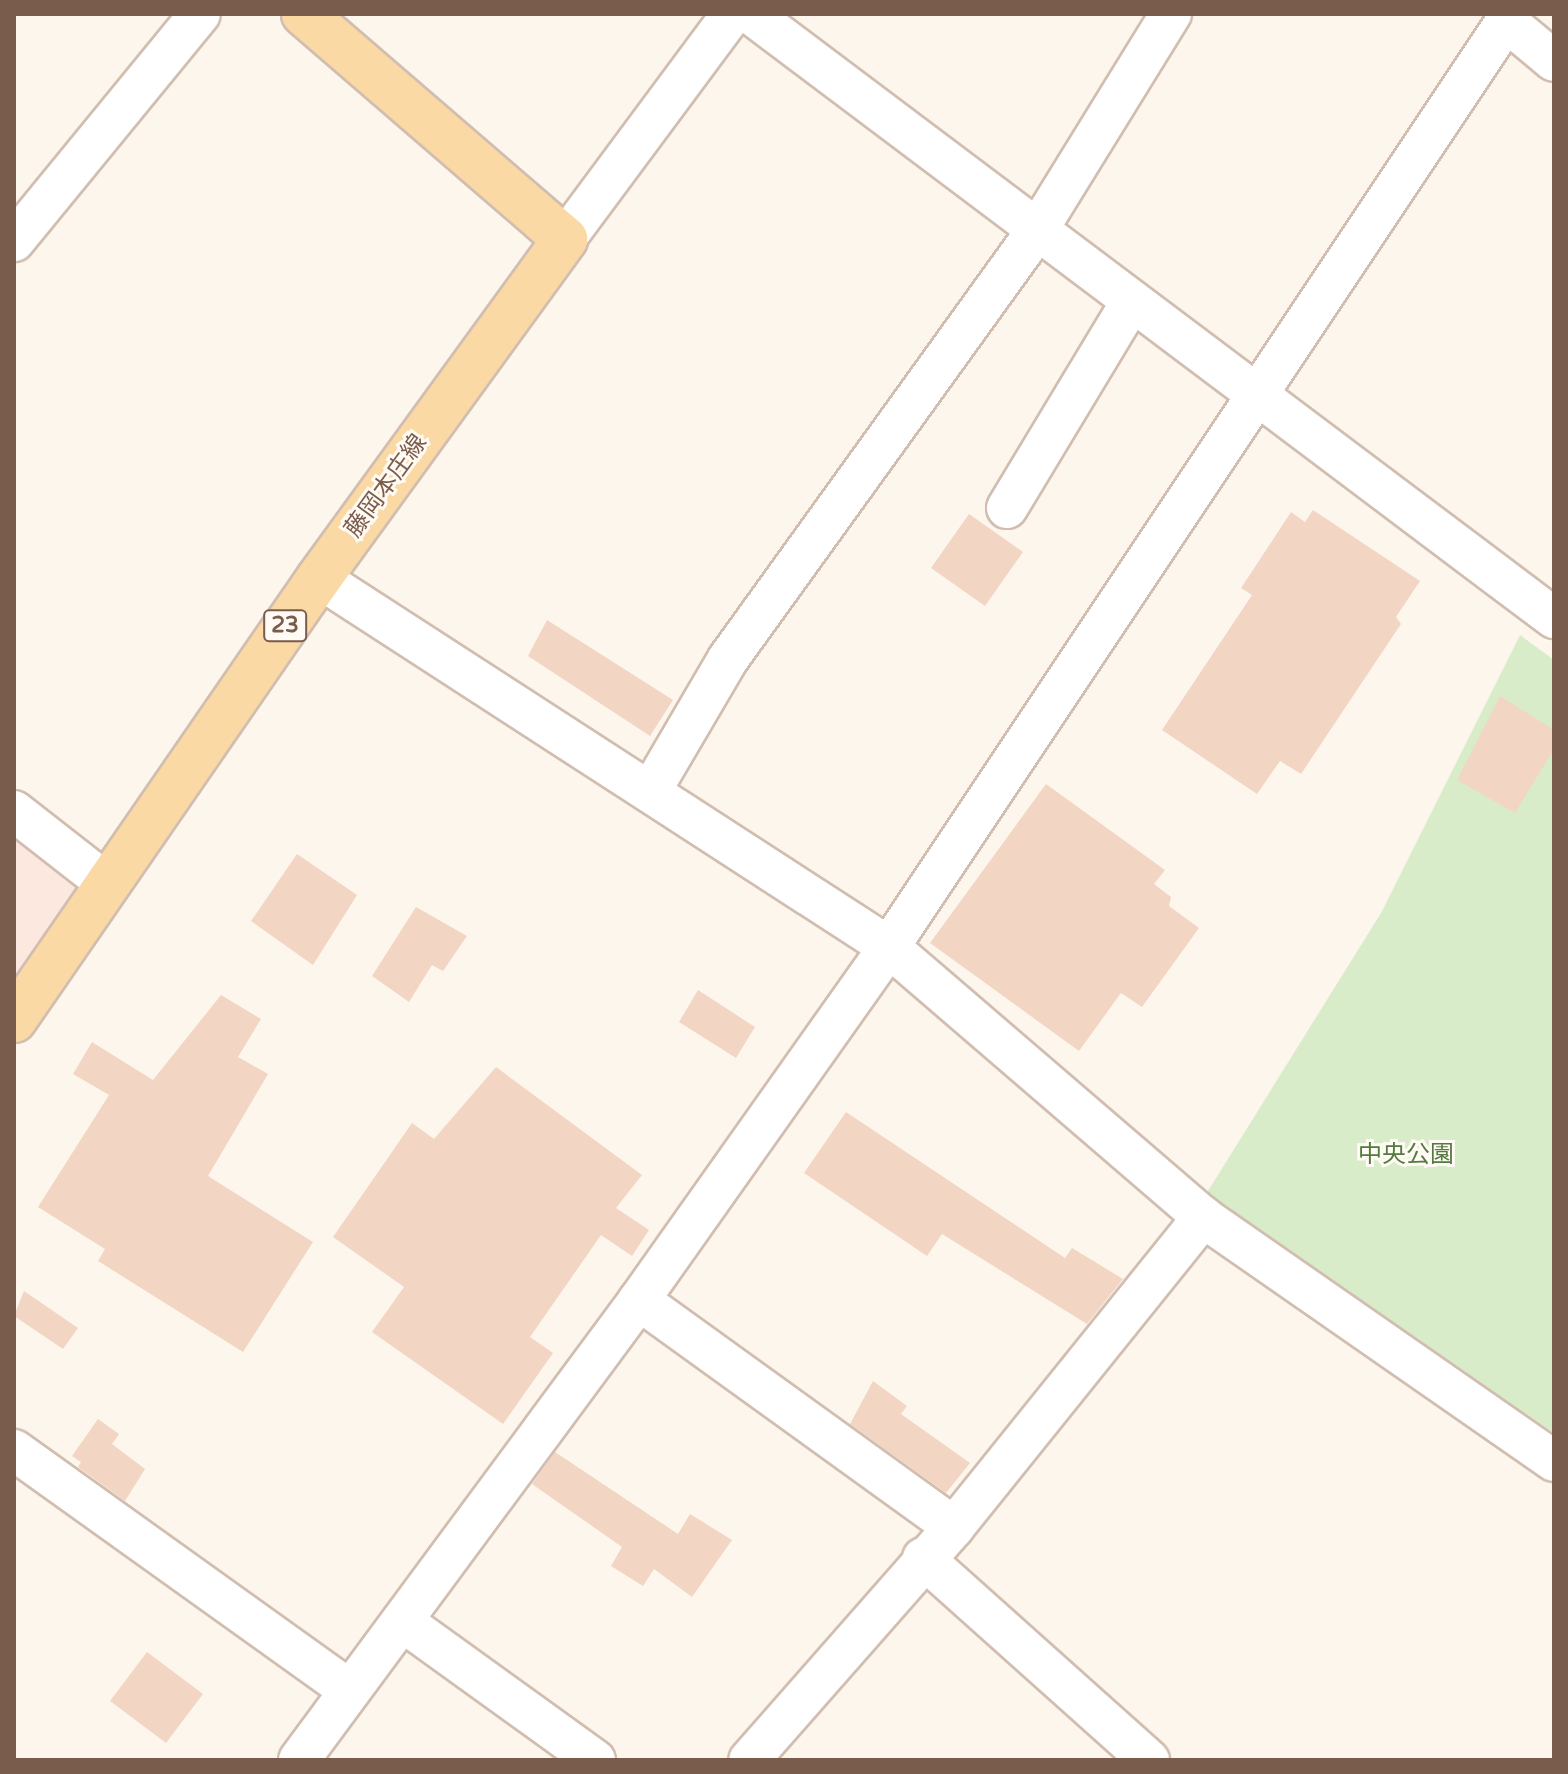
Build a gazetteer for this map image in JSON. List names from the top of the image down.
{
  "streets": {
    "main road": ["藤岡本庄線", "23"]
  },
  "parks": ["中央公園"]
}
